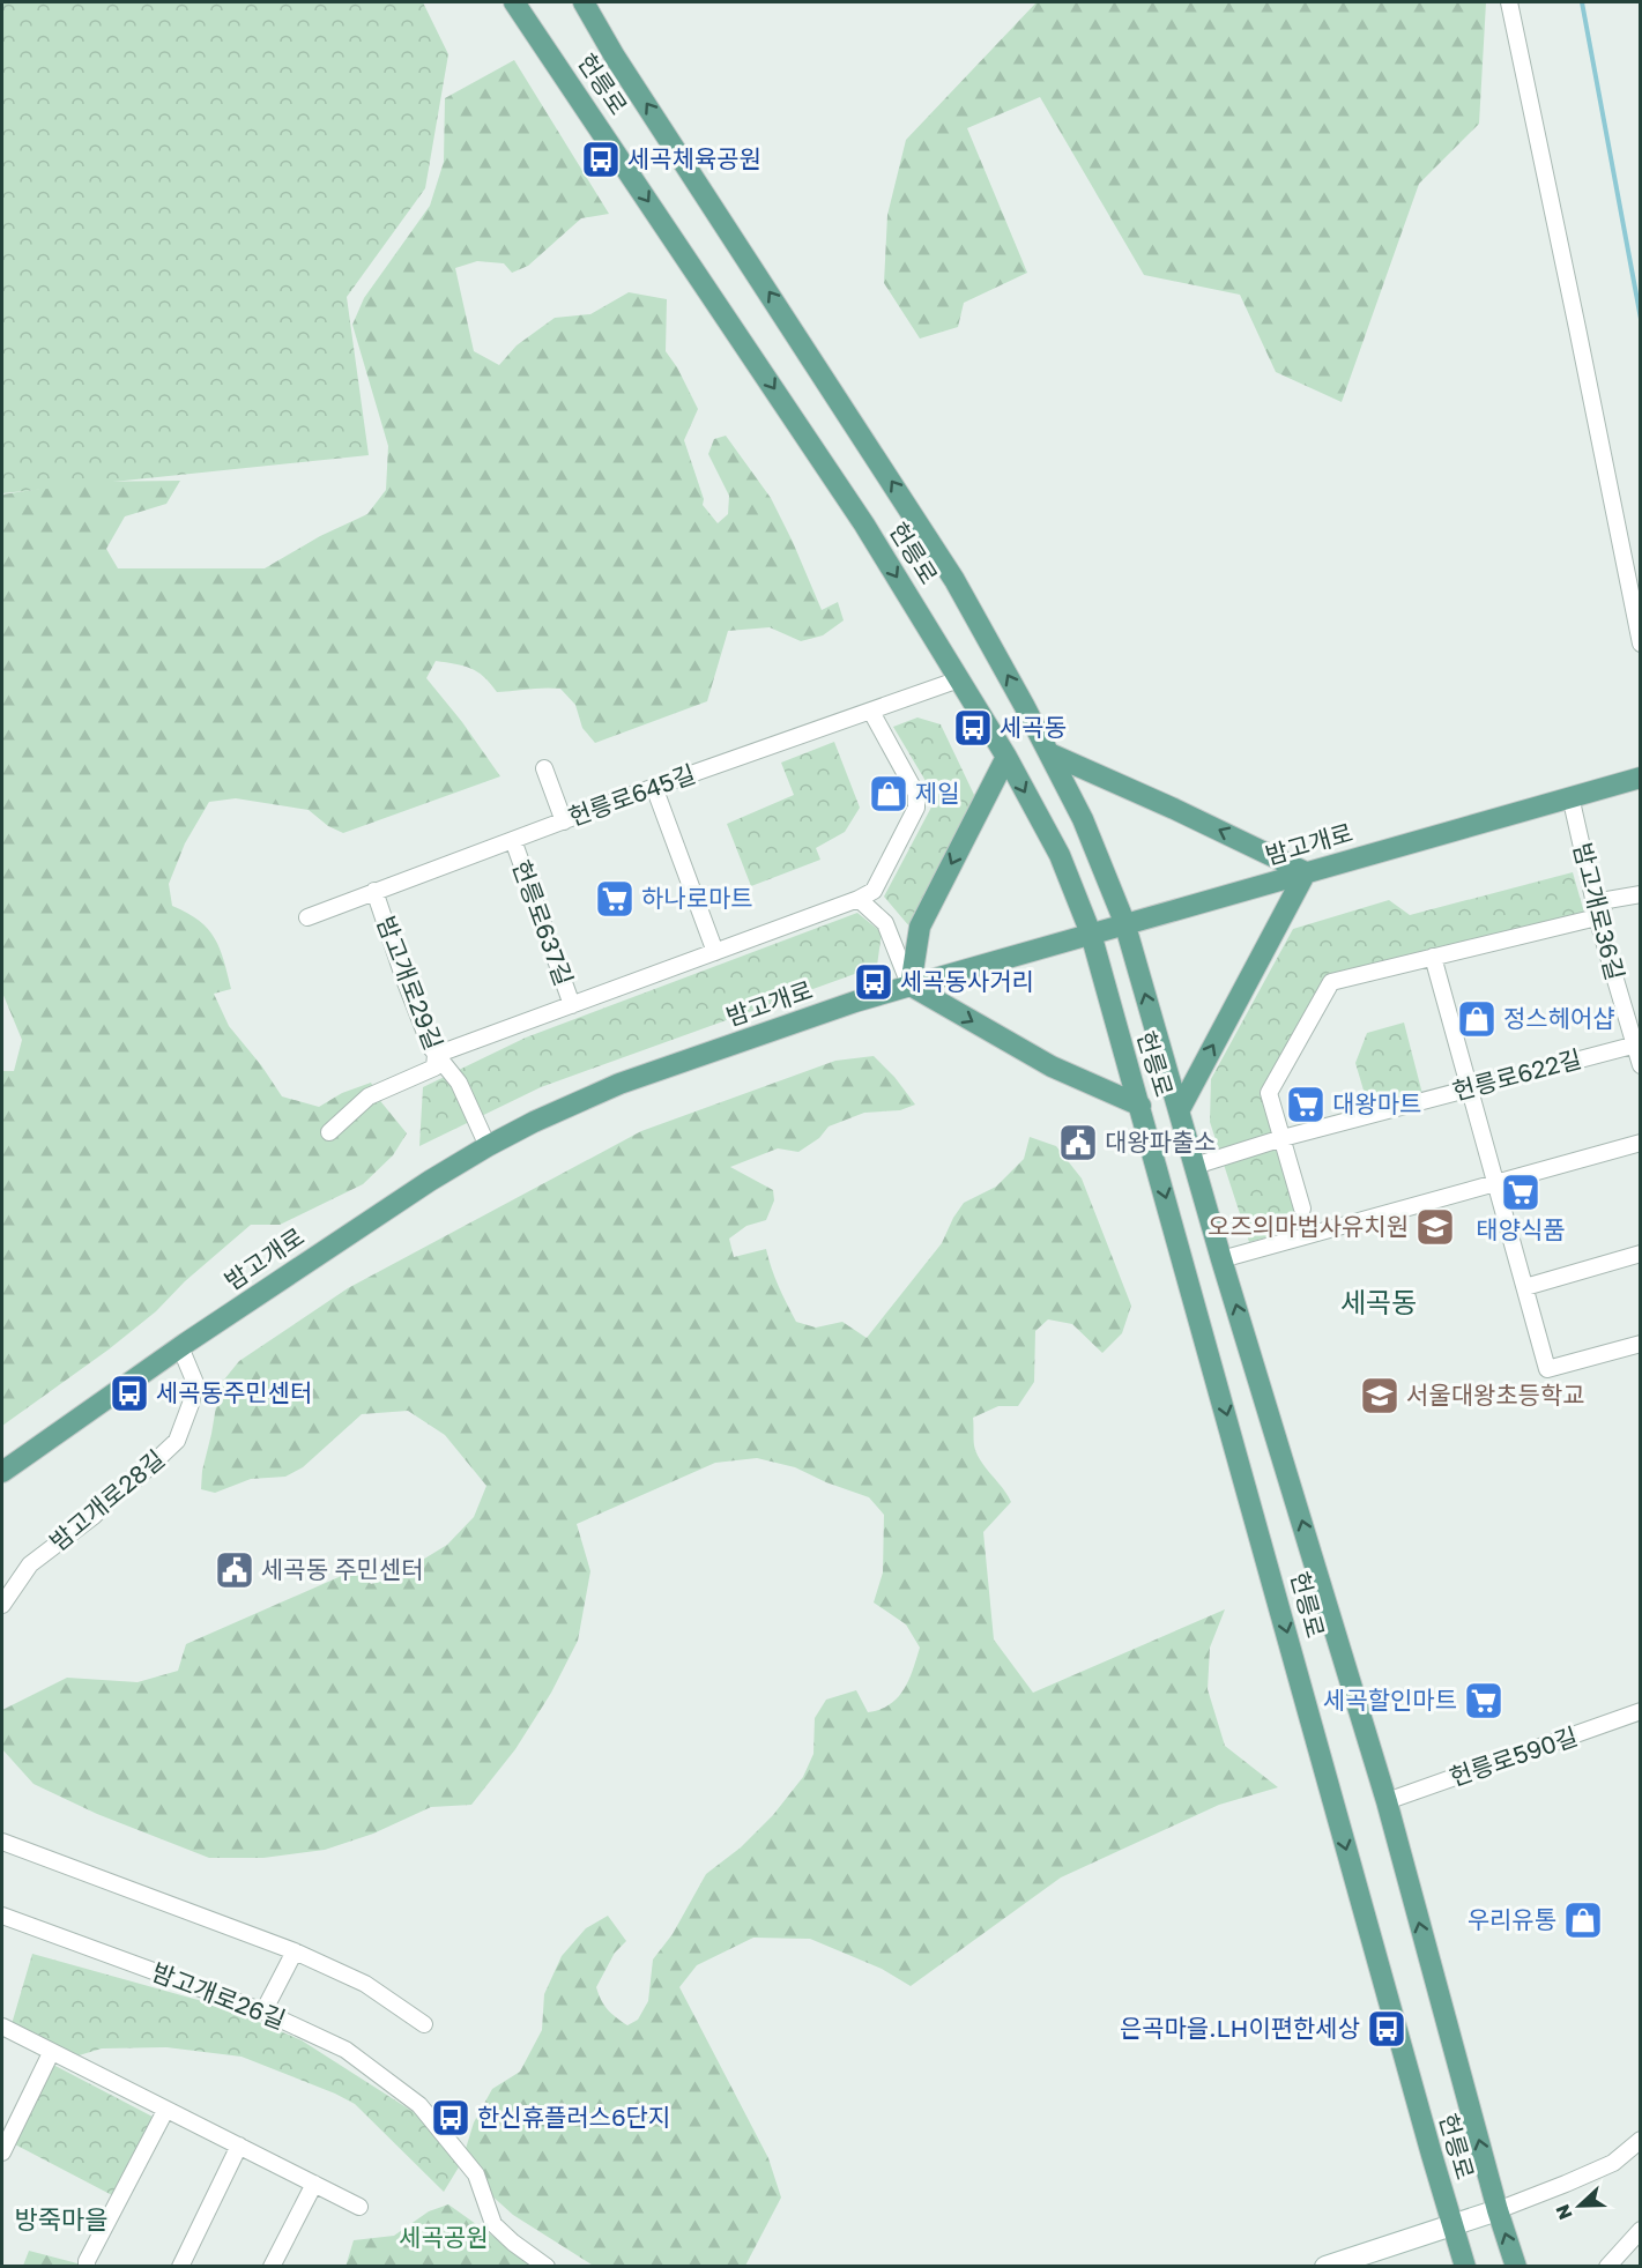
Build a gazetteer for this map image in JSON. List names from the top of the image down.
{
  "streets": {
    "main road": ["헌릉로", "밤고개로"],
    "street": [
      "헌릉로645길",
      "밤고개로36길",
      "헌릉로637길",
      "밤고개로29길",
      "헌릉로622길",
      "밤고개로28길",
      "헌릉로590길",
      "밤고개로26길"
    ]
  },
  "crossings": [
    ["헌릉로", "헌릉로645길"],
    ["헌릉로", "밤고개로"],
    ["헌릉로", "헌릉로622길"],
    ["헌릉로", "헌릉로590길"],
    ["헌릉로645길", "헌릉로637길"],
    ["헌릉로645길", "밤고개로29길"],
    ["밤고개로", "밤고개로36길"],
    ["밤고개로", "밤고개로29길"],
    ["밤고개로", "밤고개로28길"],
    ["밤고개로36길", "헌릉로622길"],
    ["헌릉로637길", "밤고개로29길"]
  ],
  "districts": ["세곡동", "방죽마을"],
  "parks": ["세곡공원"],
  "places": {
    "bus stop": [
      "세곡체육공원",
      "세곡동",
      "세곡동사거리",
      "세곡동주민센터",
      "은곡마을.LH이편한세상",
      "한신휴플러스6단지"
    ],
    "shop": ["제일", "정스헤어샵", "우리유통"],
    "supermarket": [
      "하나로마트",
      "대왕마트",
      "태양식품",
      "세곡할인마트"
    ],
    "public building": ["대왕파출소", "세곡동 주민센터"],
    "school or university": ["오즈의마법사유치원", "서울대왕초등학교"]
  },
  "north": "left"
}
